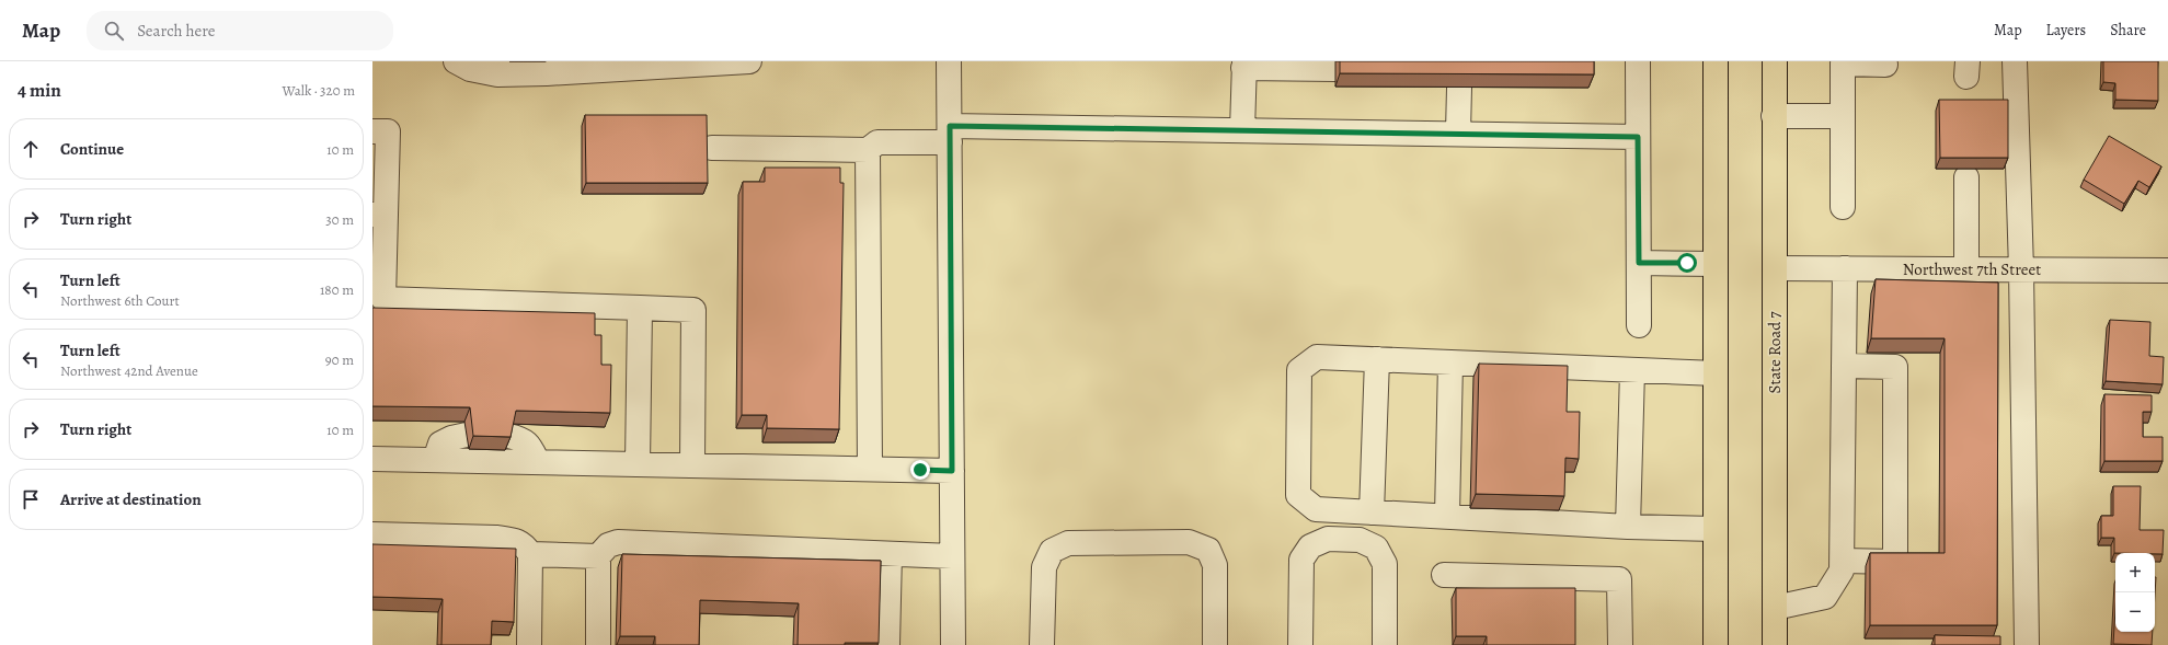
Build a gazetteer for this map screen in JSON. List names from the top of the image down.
{
  "streets": {
    "main road": ["State Road 7"],
    "street": ["Northwest 7th Street"]
  },
  "crossings": [
    ["Northwest 7th Street", "State Road 7"]
  ],
  "page": {
    "header": "Map",
    "search": "Search here",
    "nav": ["Map", "Layers", "Share"],
    "heading": ["4 min", "Walk · 320 m"],
    "list": [
      ["Continue", "10 m"],
      ["Turn right", "30 m"],
      ["Turn left", "Northwest 6th Court", "180 m"],
      ["Turn left", "Northwest 42nd Avenue", "90 m"],
      ["Turn right", "10 m"],
      "Arrive at destination"
    ],
    "map_buttons": ["+", "−"]
  }
}
